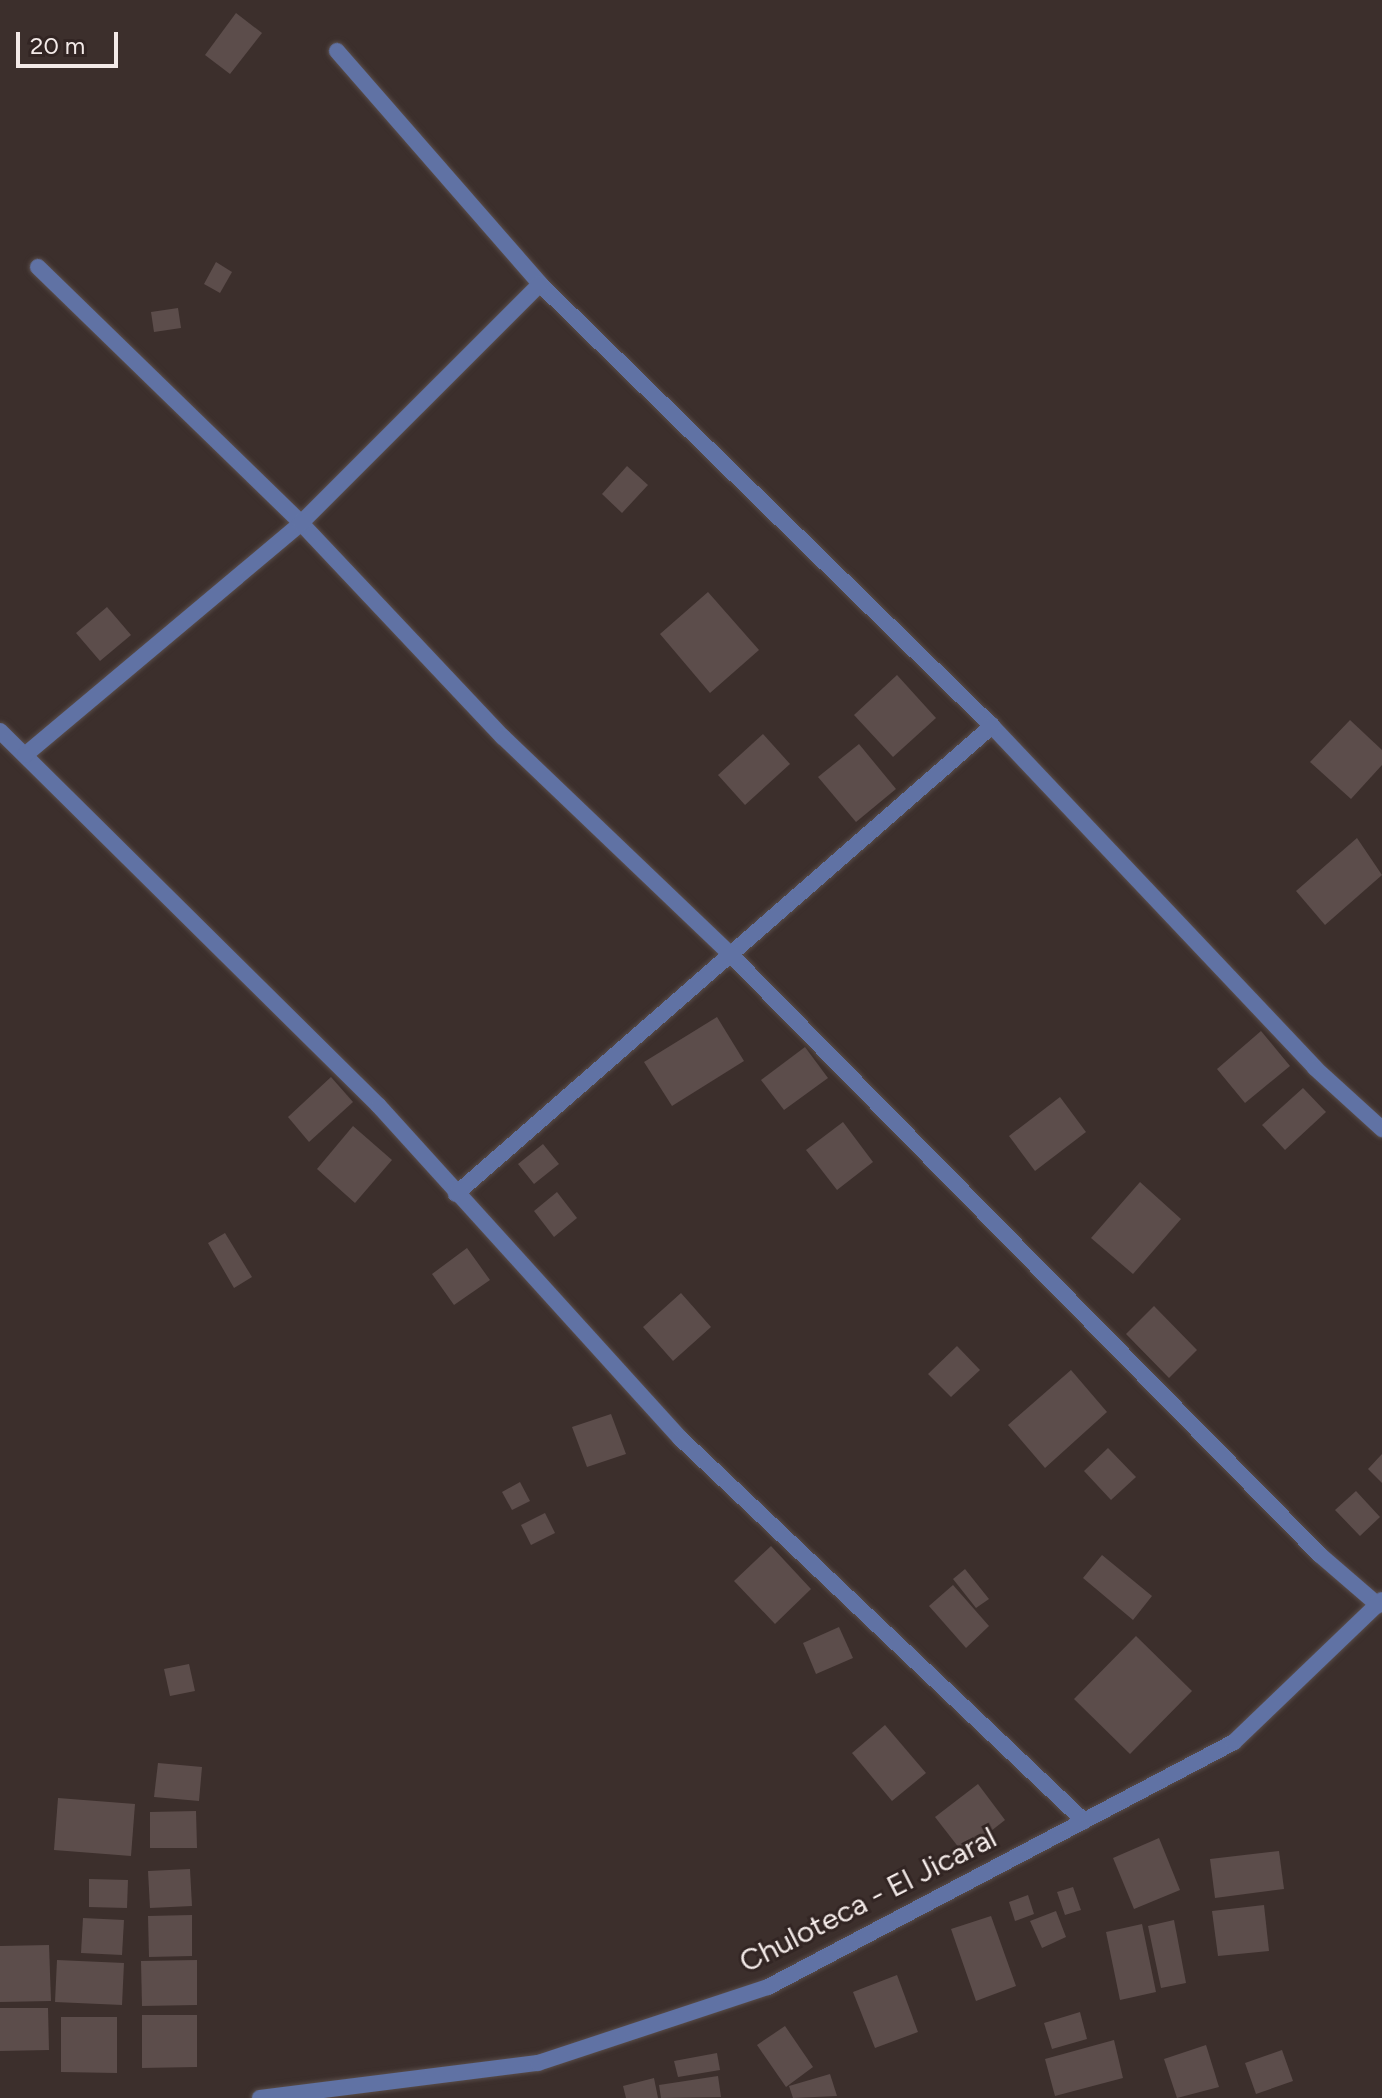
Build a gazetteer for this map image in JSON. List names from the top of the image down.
{
  "streets": {
    "street": ["Chuloteca - El Jicaral"]
  },
  "scale_bar": "20 m"
}
